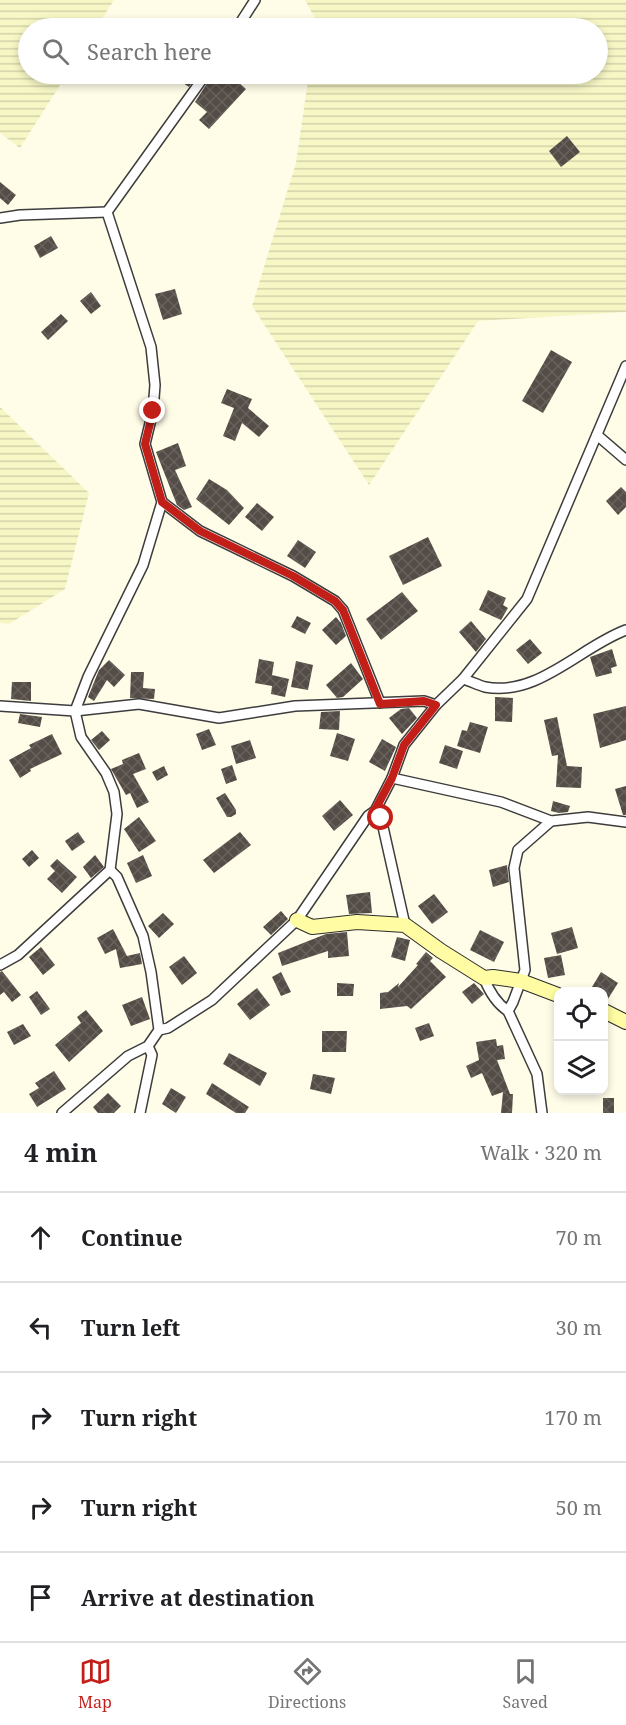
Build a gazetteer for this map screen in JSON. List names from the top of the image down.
{
  "page": {
    "search": "Search here",
    "heading": ["4 min", "Walk · 320 m"],
    "list": [
      ["Continue", "70 m"],
      ["Turn left", "30 m"],
      ["Turn right", "170 m"],
      ["Turn right", "50 m"],
      "Arrive at destination"
    ],
    "nav": ["Map", "Directions", "Saved"]
  }
}
